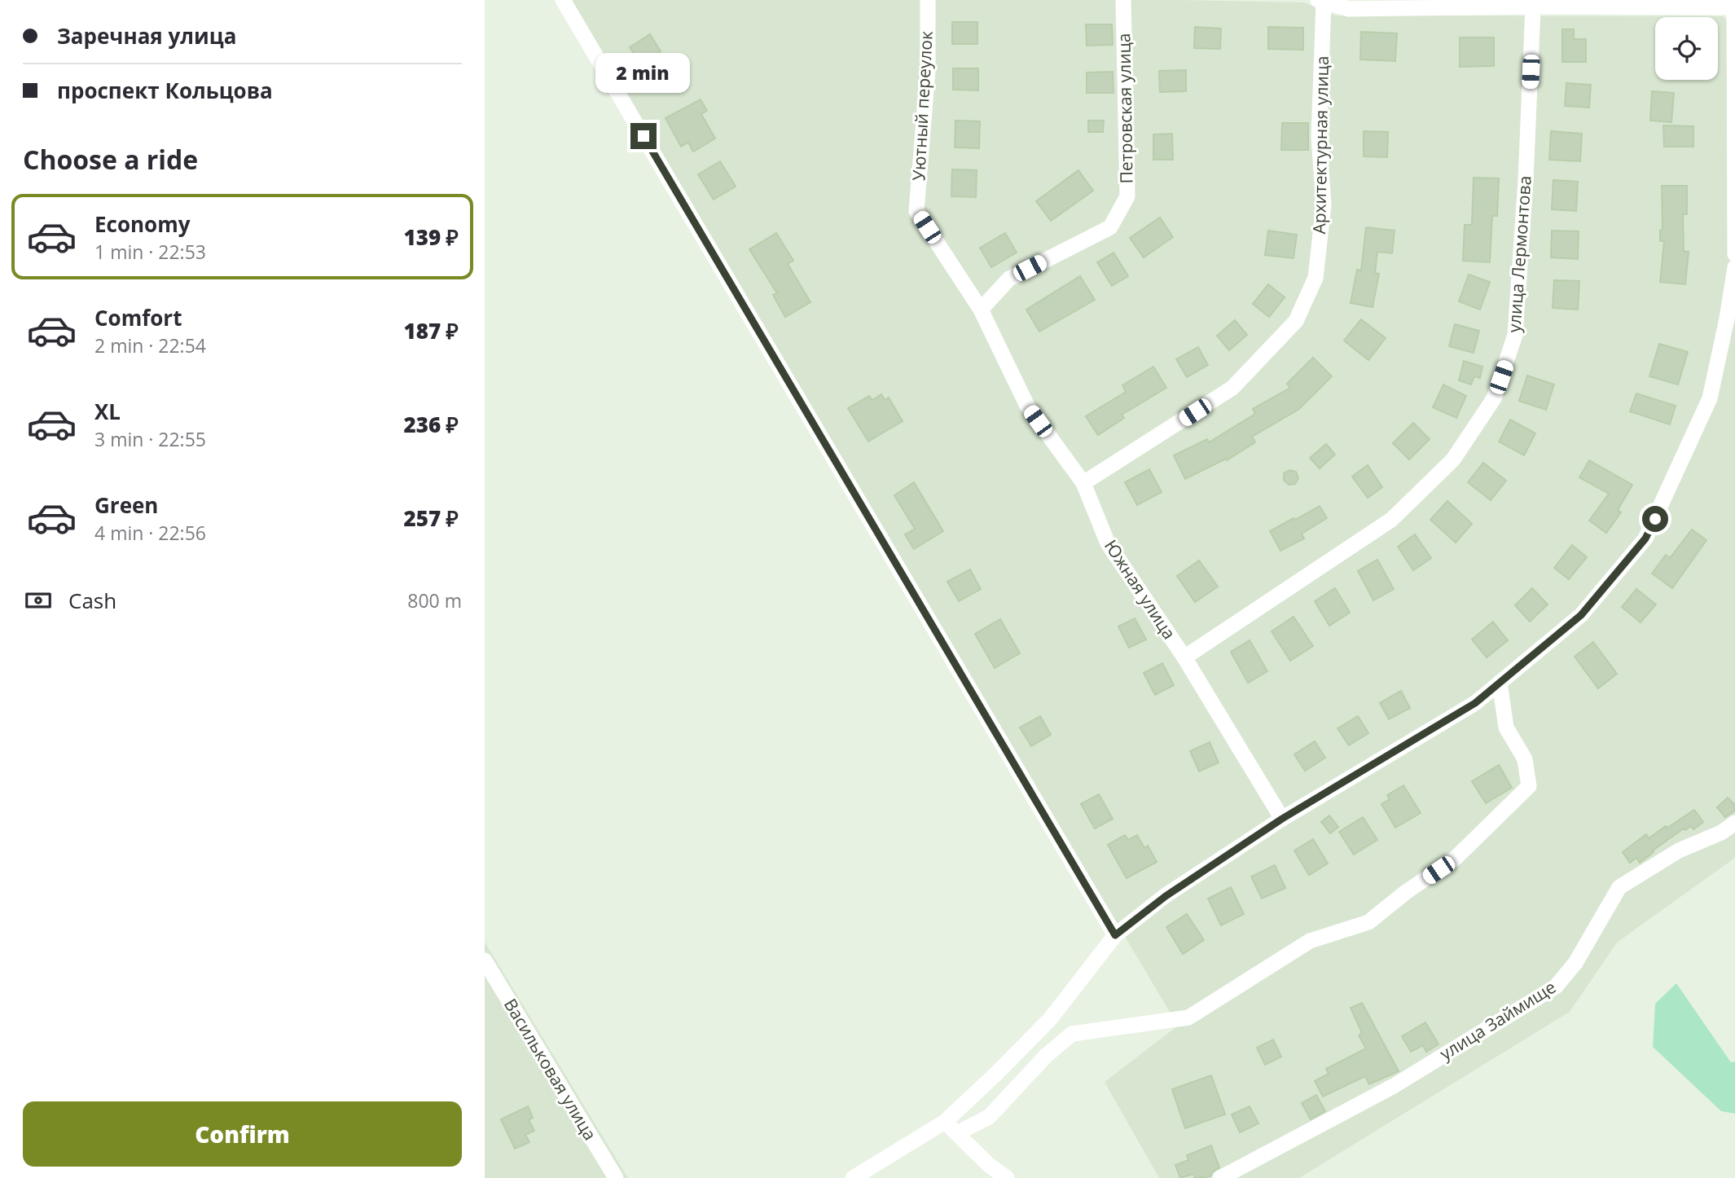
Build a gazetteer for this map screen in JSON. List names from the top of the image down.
{
  "streets": {
    "street": [
      "Уютный переулок",
      "Петровская улица",
      "Архитектурная улица",
      "улица Лермонтова",
      "Южная улица",
      "улица Займище",
      "Васильковая улица"
    ]
  },
  "crossings": [
    ["Уютный переулок", "Южная улица"],
    ["Петровская улица", "Южная улица"],
    ["Архитектурная улица", "Южная улица"],
    ["улица Лермонтова", "Южная улица"]
  ],
  "page": {
    "banner": ["Заречная улица", "проспект Кольцова"],
    "bubble": "2 min",
    "heading": "Choose a ride",
    "list": [
      {
        "name": "Economy",
        "note": "1 min · 22:53",
        "value": "139 ₽"
      },
      {
        "name": "Comfort",
        "note": "2 min · 22:54",
        "value": "187 ₽"
      },
      {
        "name": "XL",
        "note": "3 min · 22:55",
        "value": "236 ₽"
      },
      {
        "name": "Green",
        "note": "4 min · 22:56",
        "value": "257 ₽"
      }
    ],
    "pay": ["Cash", "800 m"],
    "buttons": "Confirm"
  }
}
